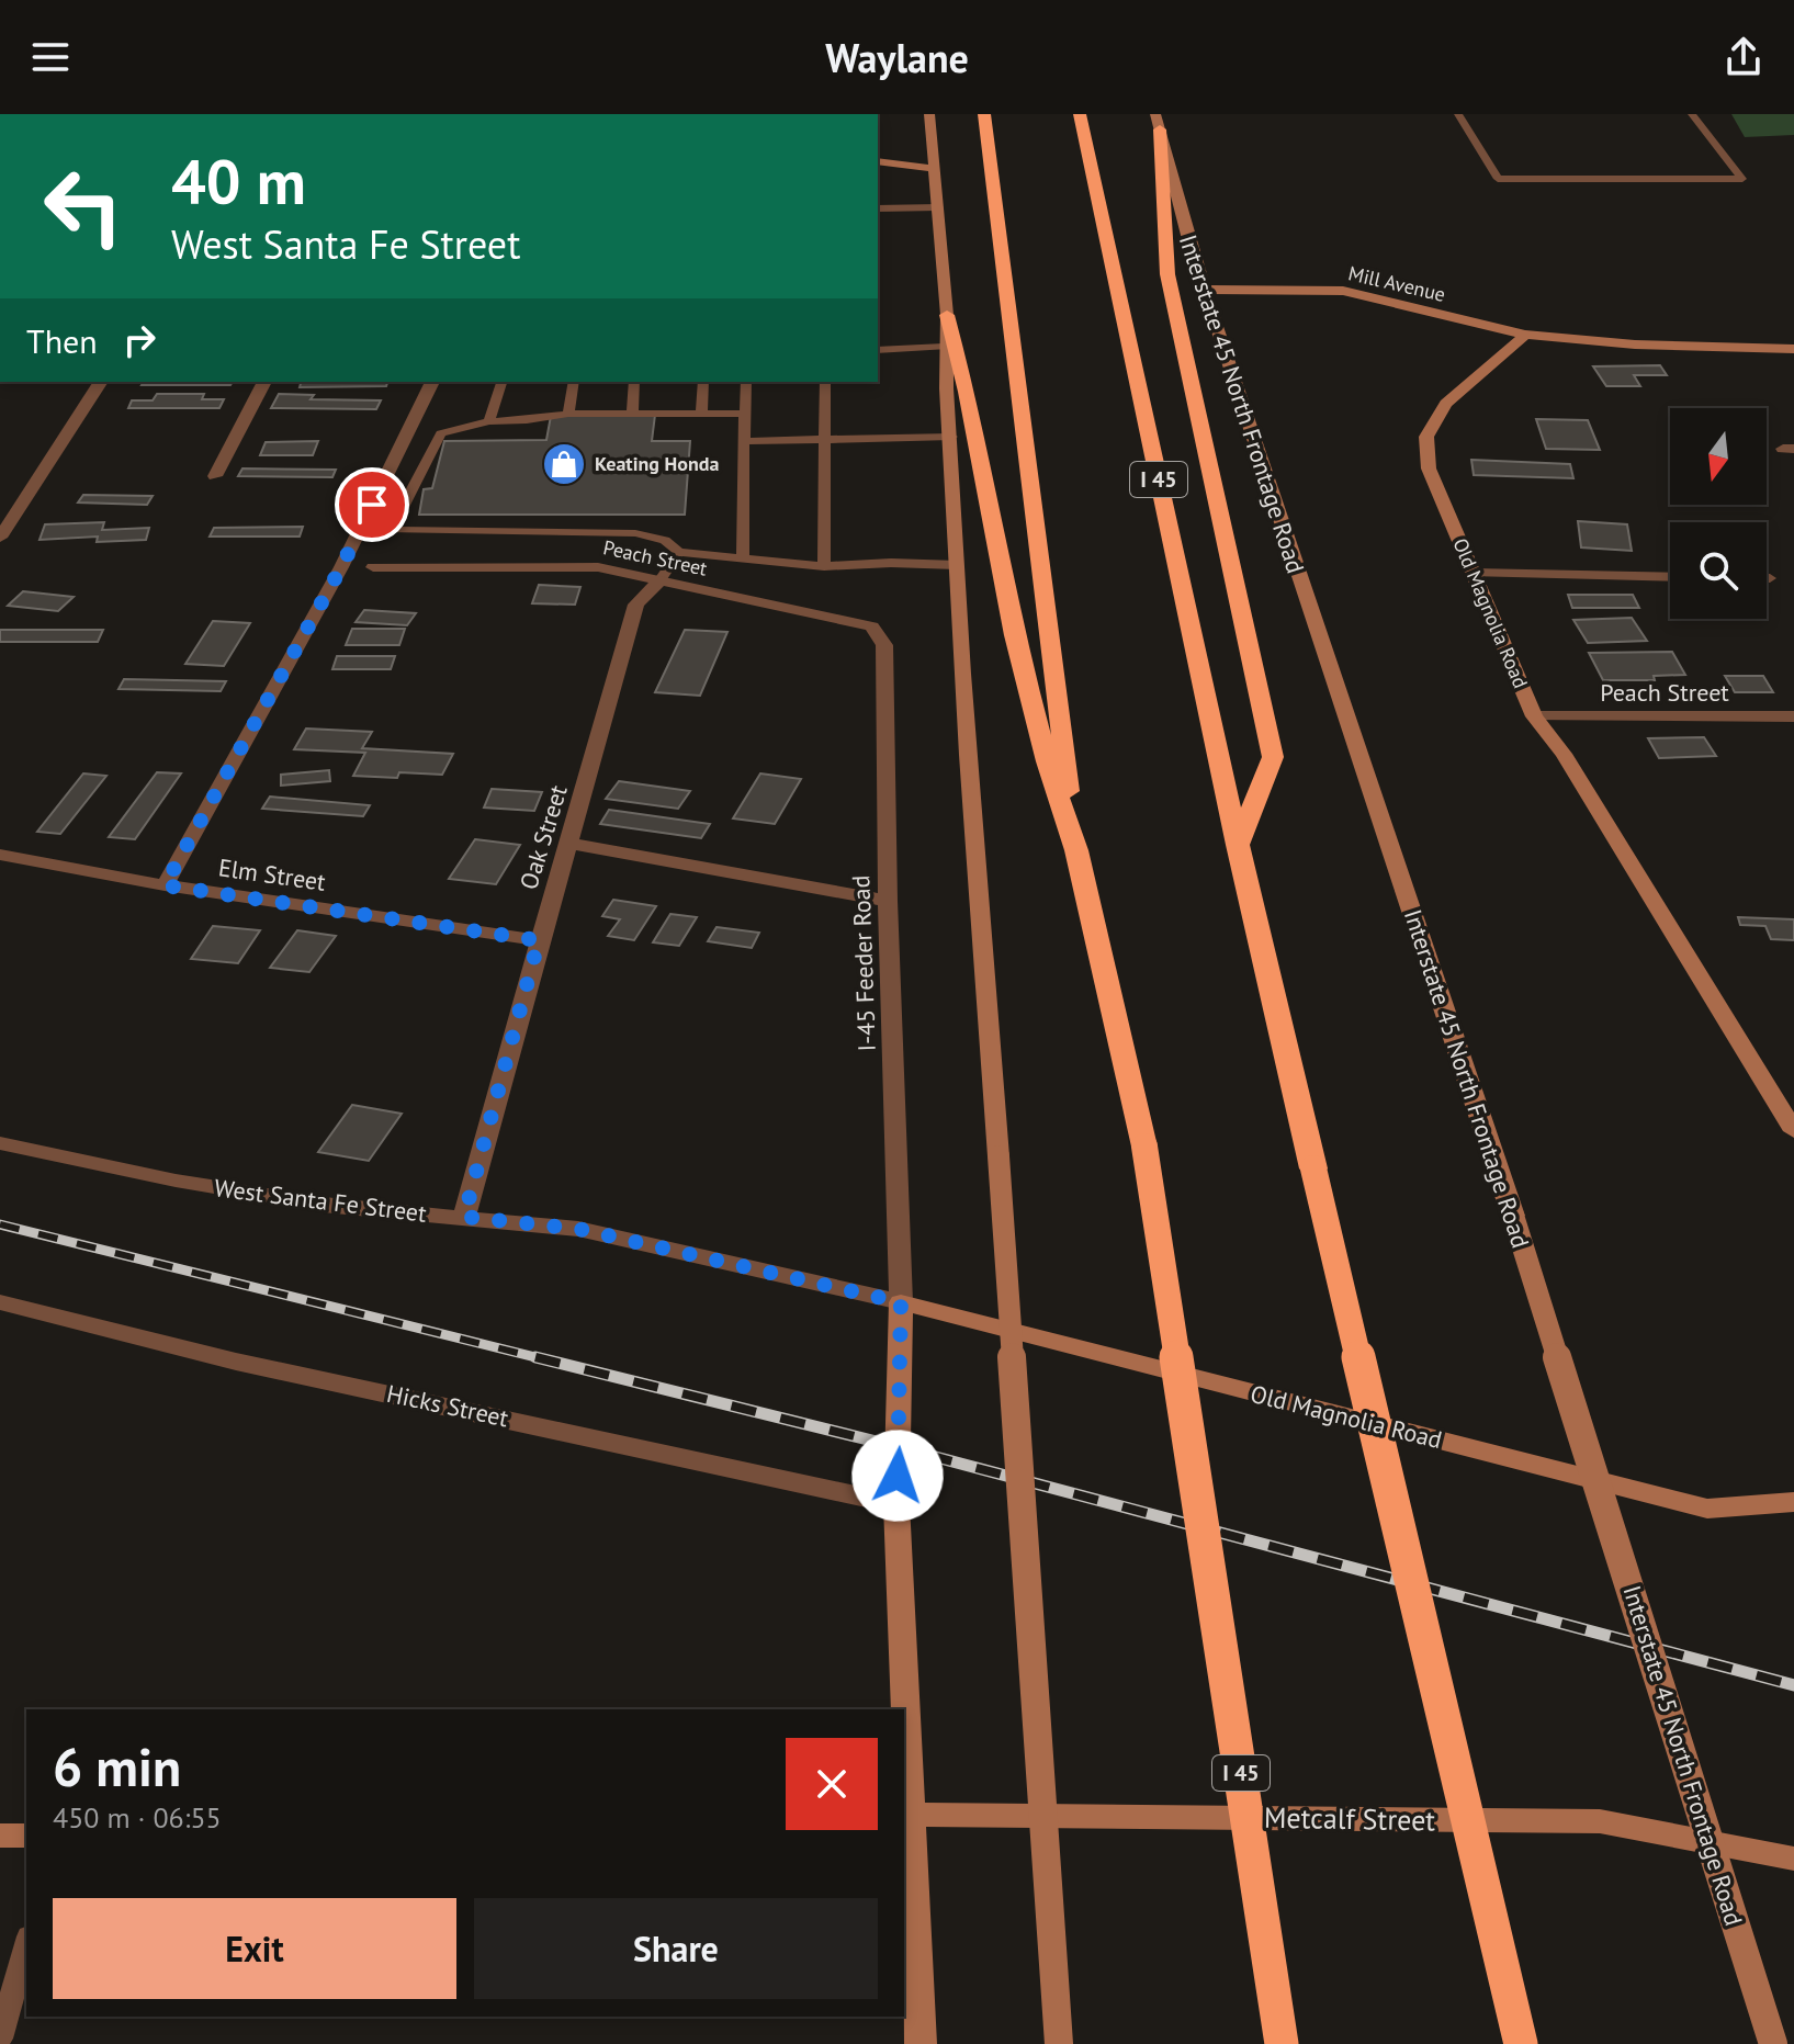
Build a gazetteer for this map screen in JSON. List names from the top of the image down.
{
  "streets": {
    "highway": ["I 45"],
    "main road": [
      "Mill Avenue",
      "Interstate 45 North Frontage Road",
      "Old Magnolia Road",
      "Metcalf Street"
    ],
    "street": [
      "Peach Street",
      "Oak Street",
      "Elm Street",
      "I-45 Feeder Road",
      "West Santa Fe Street",
      "Hicks Street"
    ]
  },
  "crossings": [
    ["Mill Avenue", "Interstate 45 North Frontage Road"],
    ["Mill Avenue", "Old Magnolia Road"],
    ["Peach Street", "Old Magnolia Road"],
    ["Peach Street", "Oak Street"],
    ["Peach Street", "I-45 Feeder Road"],
    ["Old Magnolia Road", "I-45 Feeder Road"],
    ["Old Magnolia Road", "West Santa Fe Street"],
    ["Oak Street", "Elm Street"],
    ["Oak Street", "West Santa Fe Street"],
    ["I-45 Feeder Road", "West Santa Fe Street"]
  ],
  "places": {
    "shop": ["Keating Honda"]
  },
  "north": "bottom",
  "page": {
    "header": "Waylane",
    "turn": ["40 m", "West Santa Fe Street"],
    "then": "Then",
    "heading": ["6 min", "450 m · 06:55"],
    "buttons": ["Exit", "Share"]
  }
}
